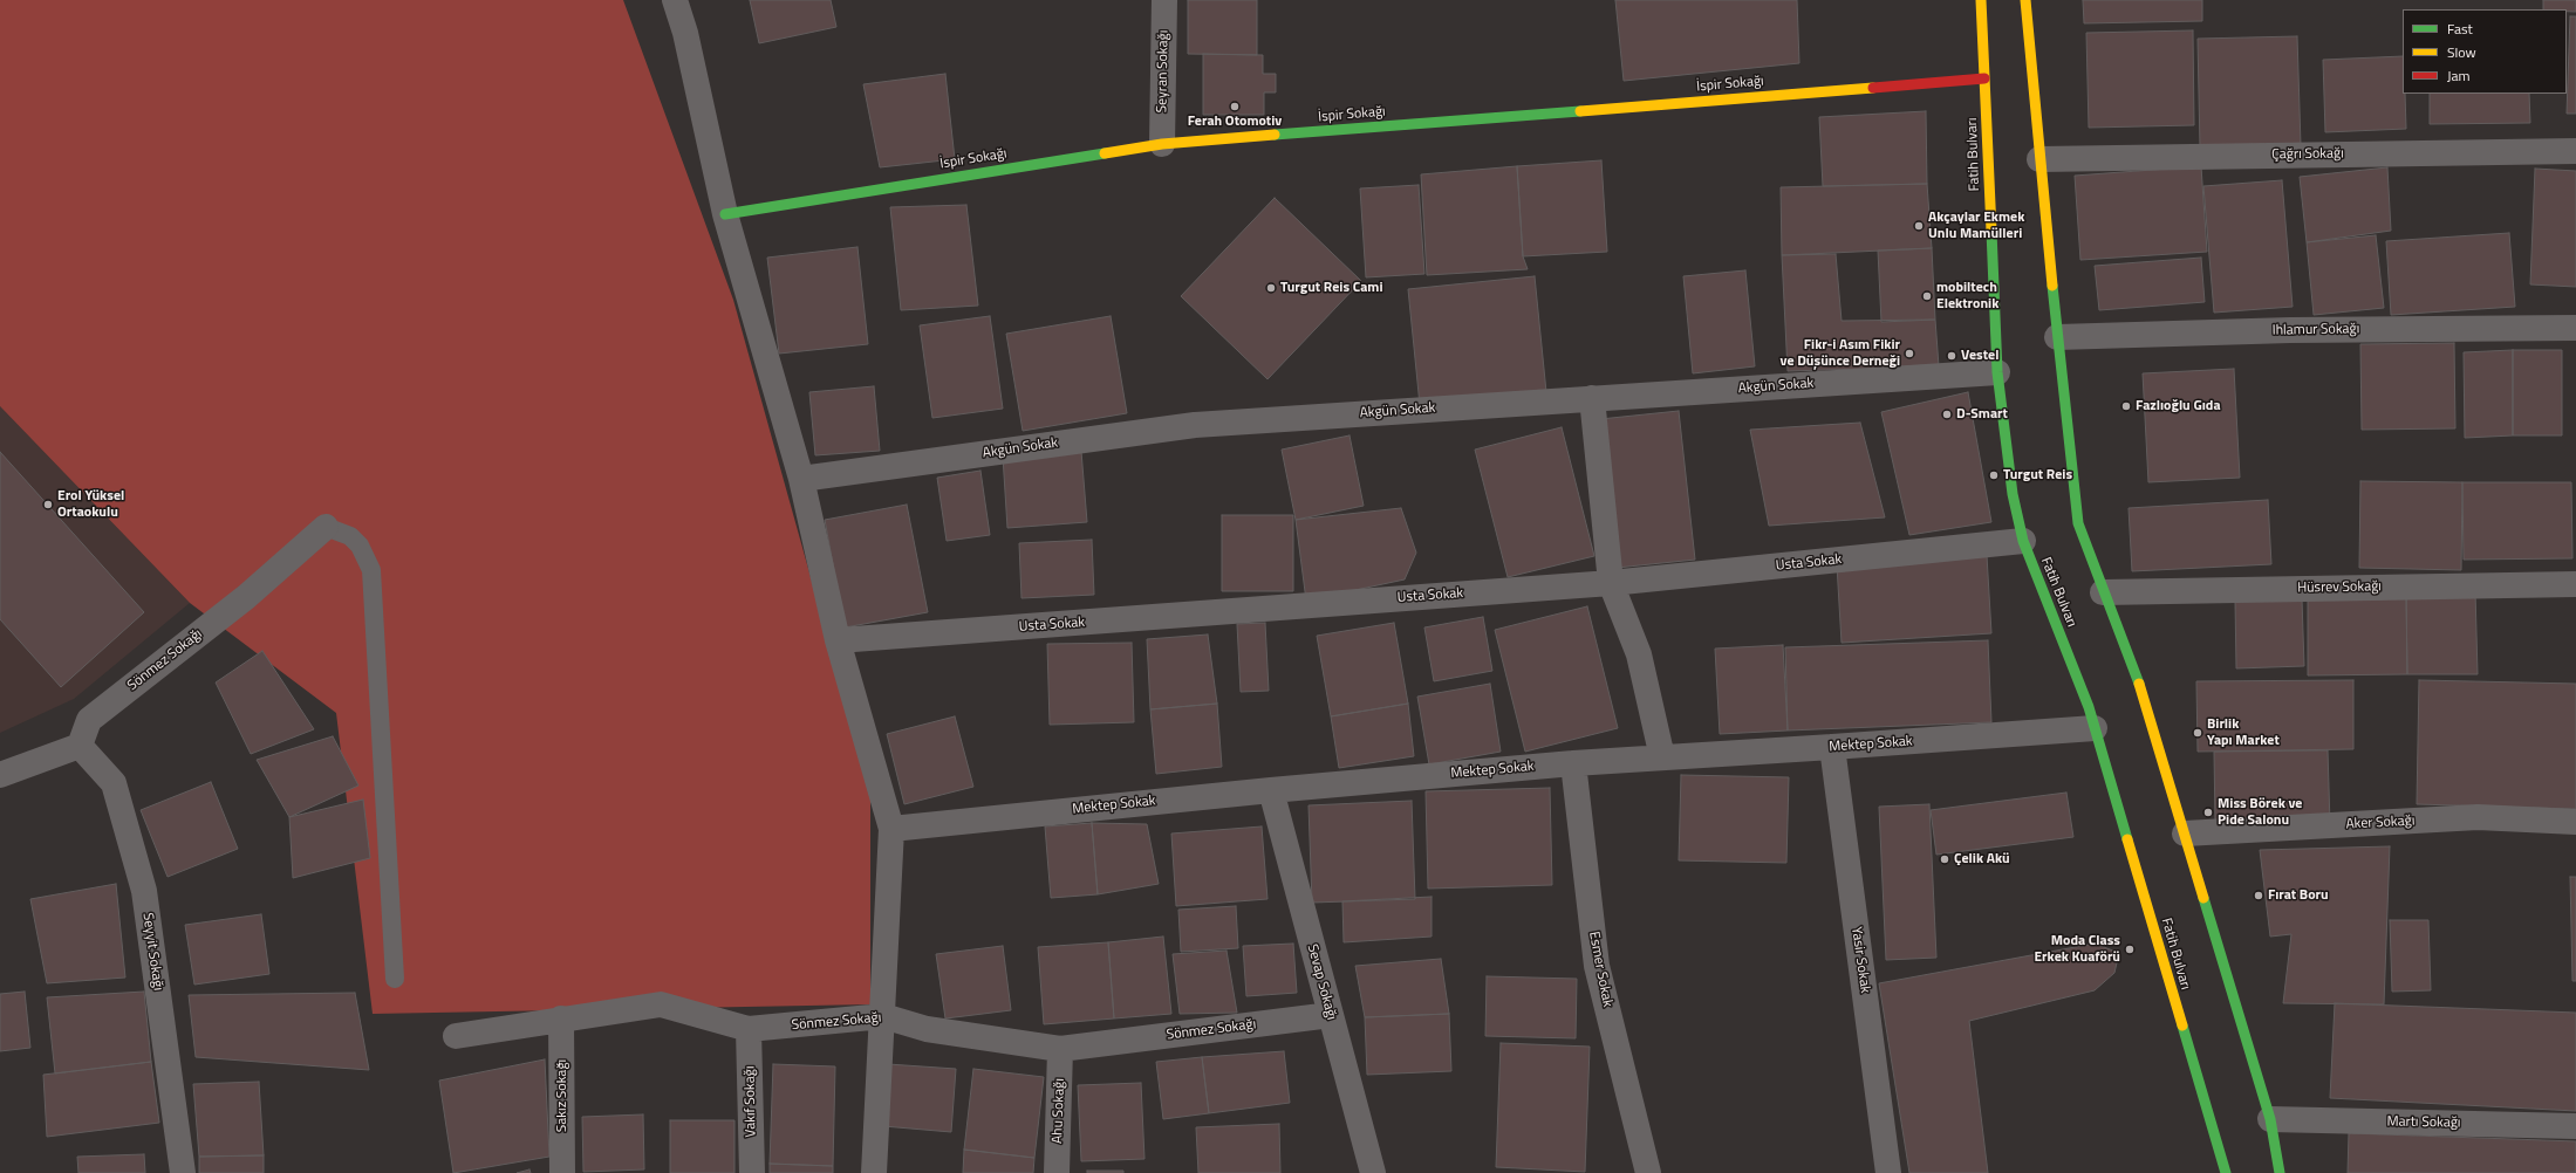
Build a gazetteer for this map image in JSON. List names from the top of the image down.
{
  "streets": {
    "main road": ["İspir Sokağı", "Fatih Bulvarı"],
    "street": [
      "Seyran Sokağı",
      "Çağrı Sokağı",
      "Ihlamur Sokağı",
      "Akgün Sokak",
      "Usta Sokak",
      "Hüsrev Sokağı",
      "Sönmez Sokağı",
      "Mektep Sokak",
      "Aker Sokağı",
      "Seyyit Sokağı",
      "Yasir Sokak",
      "Esmer Sokak",
      "Sevap Sokağı",
      "Sakız Sokağı",
      "Vakıf Sokağı",
      "Ahu Sokağı",
      "Martı Sokağı"
    ]
  },
  "crossings": [
    ["Seyran Sokağı", "İspir Sokağı"],
    ["İspir Sokağı", "Fatih Bulvarı"],
    ["Fatih Bulvarı", "Akgün Sokak"],
    ["Fatih Bulvarı", "Usta Sokak"],
    ["Fatih Bulvarı", "Mektep Sokak"],
    ["Sönmez Sokağı", "Seyyit Sokağı"],
    ["Sönmez Sokağı", "Sevap Sokağı"],
    ["Sönmez Sokağı", "Sakız Sokağı"],
    ["Sönmez Sokağı", "Vakıf Sokağı"],
    ["Sönmez Sokağı", "Ahu Sokağı"],
    ["Mektep Sokak", "Yasir Sokak"],
    ["Mektep Sokak", "Esmer Sokak"],
    ["Mektep Sokak", "Sevap Sokağı"]
  ],
  "places": [
    "Ferah Otomotiv",
    "Akçaylar Ekmek Unlu Mamülleri",
    "Turgut Reis Cami",
    "mobiltech Elektronik",
    "Fikr-i Asım Fikir ve Düşünce Derneği",
    "Vestel",
    "Fazlıoğlu Gıda",
    "D-Smart",
    "Turgut Reis",
    "Erol Yüksel Ortaokulu",
    "Birlik Yapı Market",
    "Miss Börek ve Pide Salonu",
    "Çelik Akü",
    "Fırat Boru",
    "Moda Class Erkek Kuaförü"
  ],
  "legend": ["Fast", "Slow", "Jam"]
}
